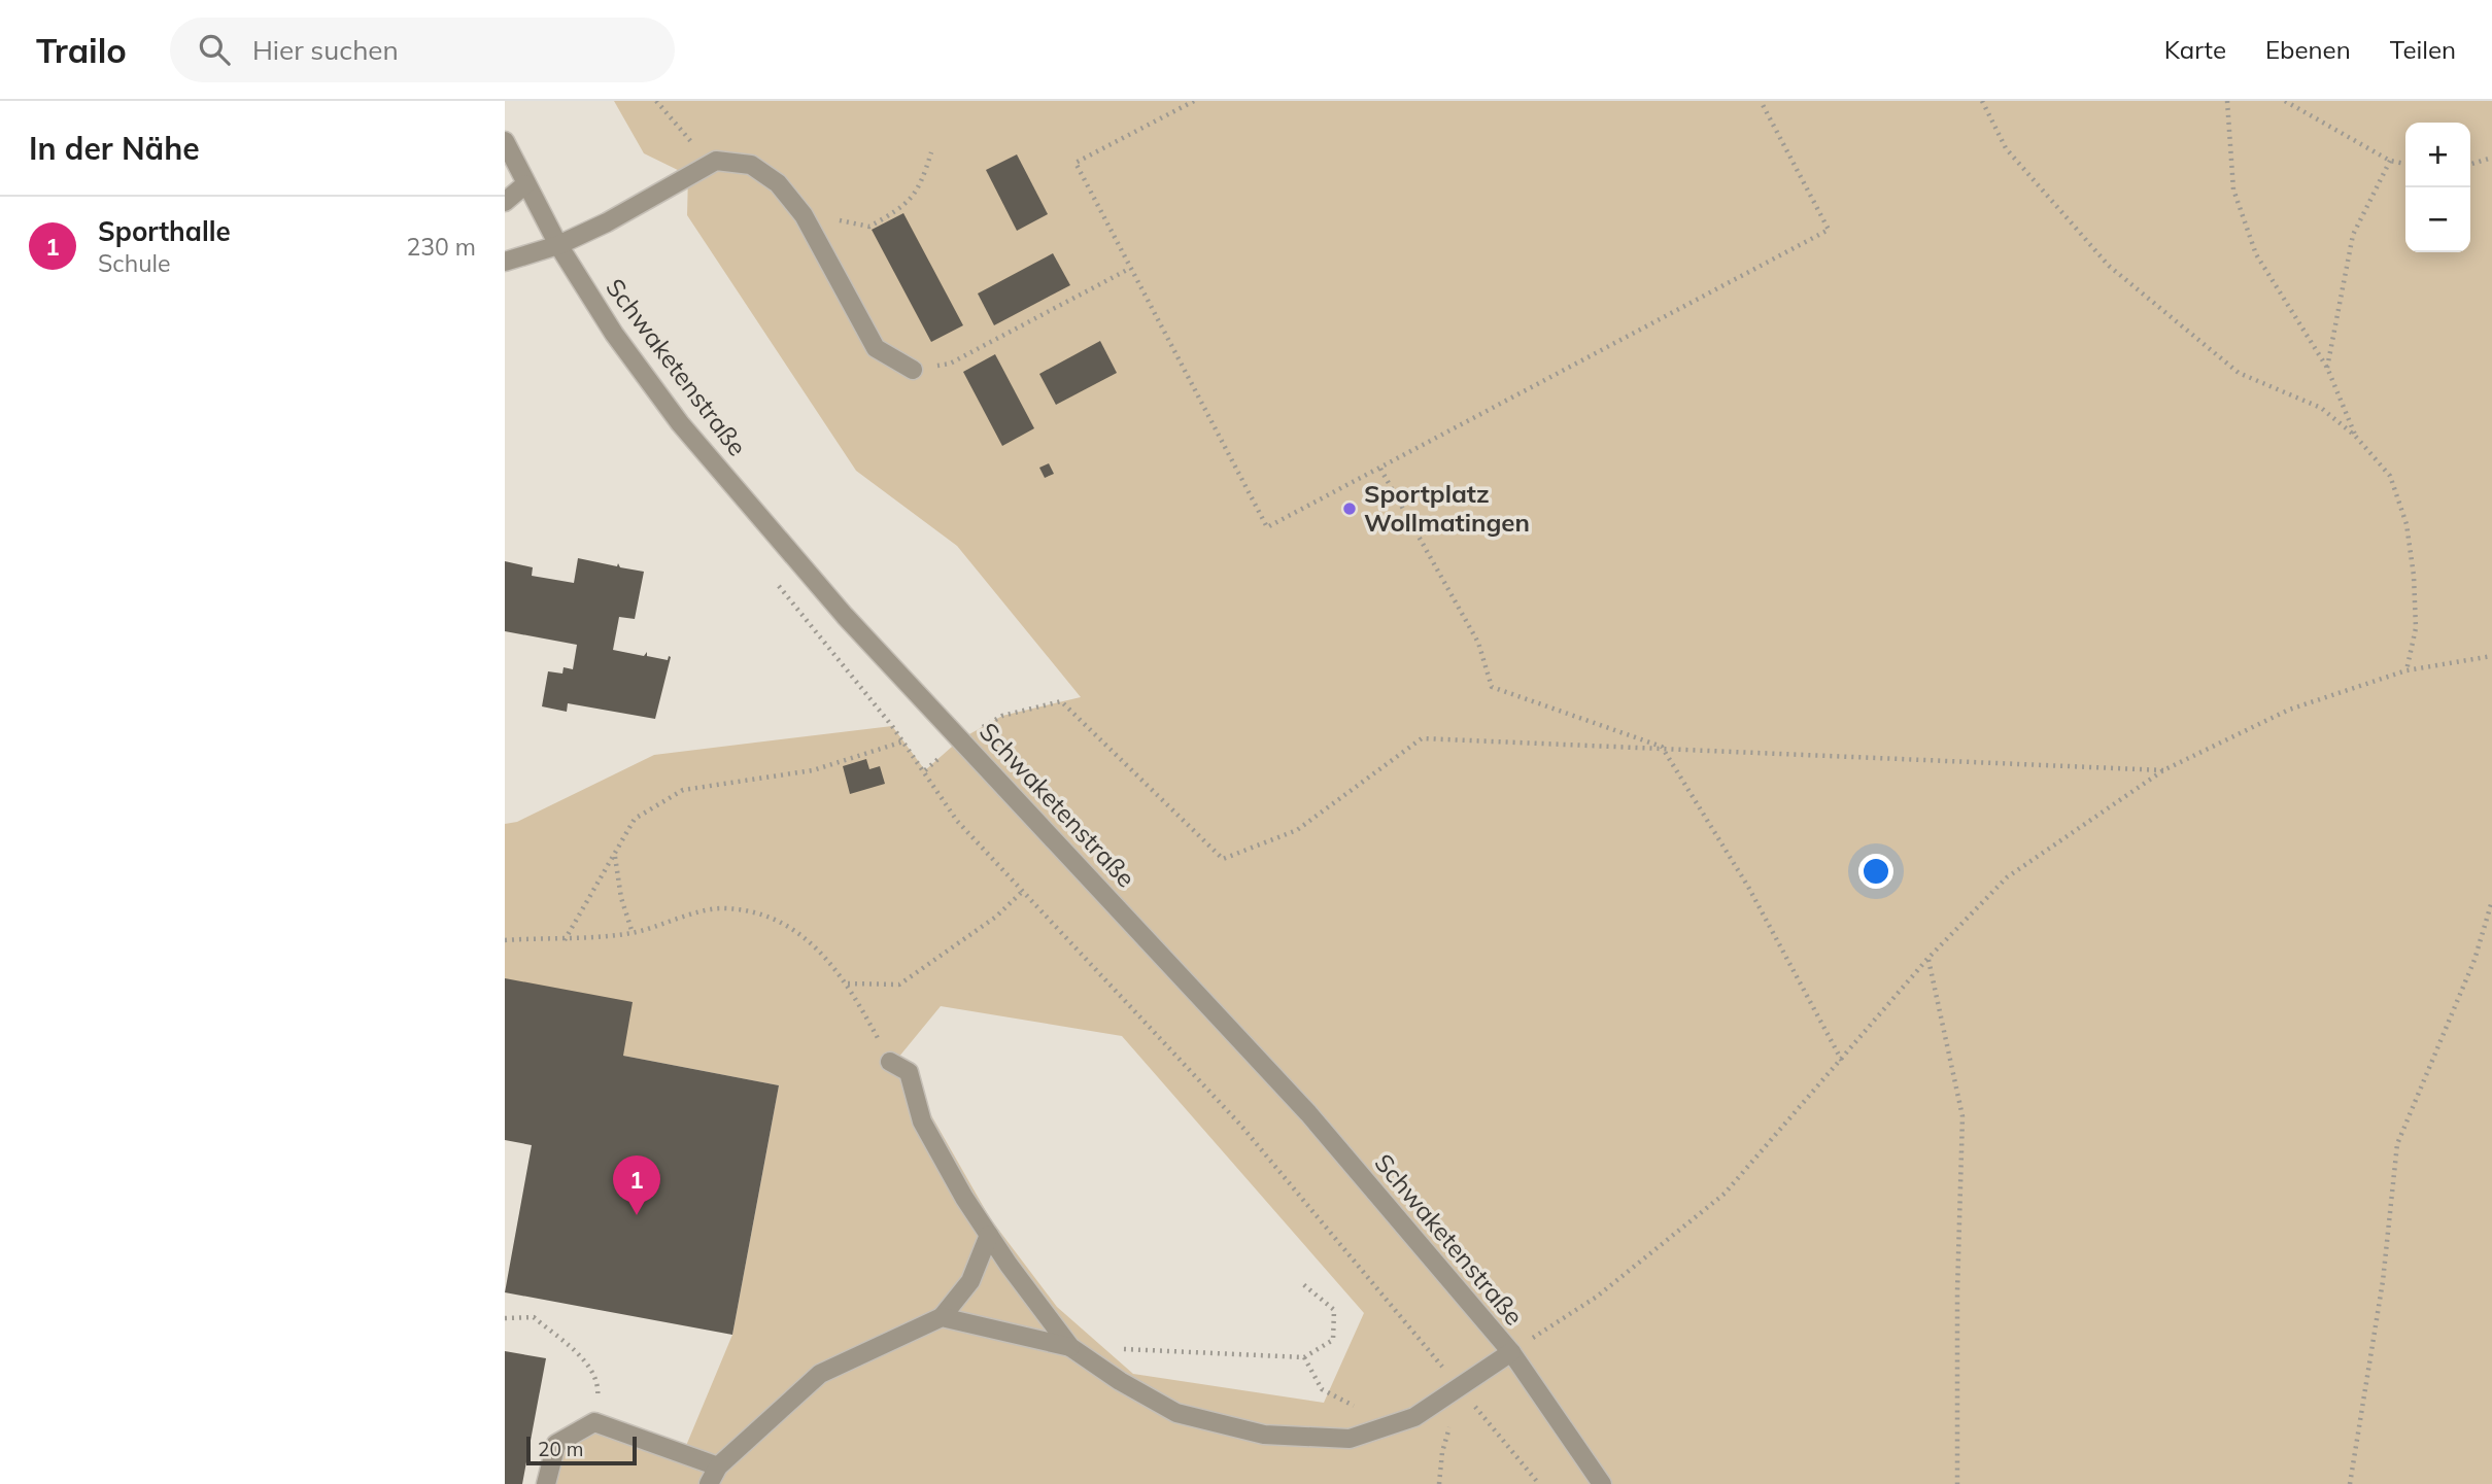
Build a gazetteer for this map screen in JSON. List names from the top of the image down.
{
  "streets": {
    "street": ["Schwaketenstraße"]
  },
  "places": ["Sportplatz Wollmatingen"],
  "scale_bar": "20 m",
  "page": {
    "header": "Trailo",
    "search": "Hier suchen",
    "nav": ["Karte", "Ebenen", "Teilen"],
    "heading": "In der Nähe",
    "map_buttons": ["+", "−"],
    "list": [
      {
        "mark": "1",
        "name": "Sporthalle",
        "note": "Schule",
        "value": "230 m"
      }
    ],
    "pins": "1",
    "scale": "20 m"
  }
}
